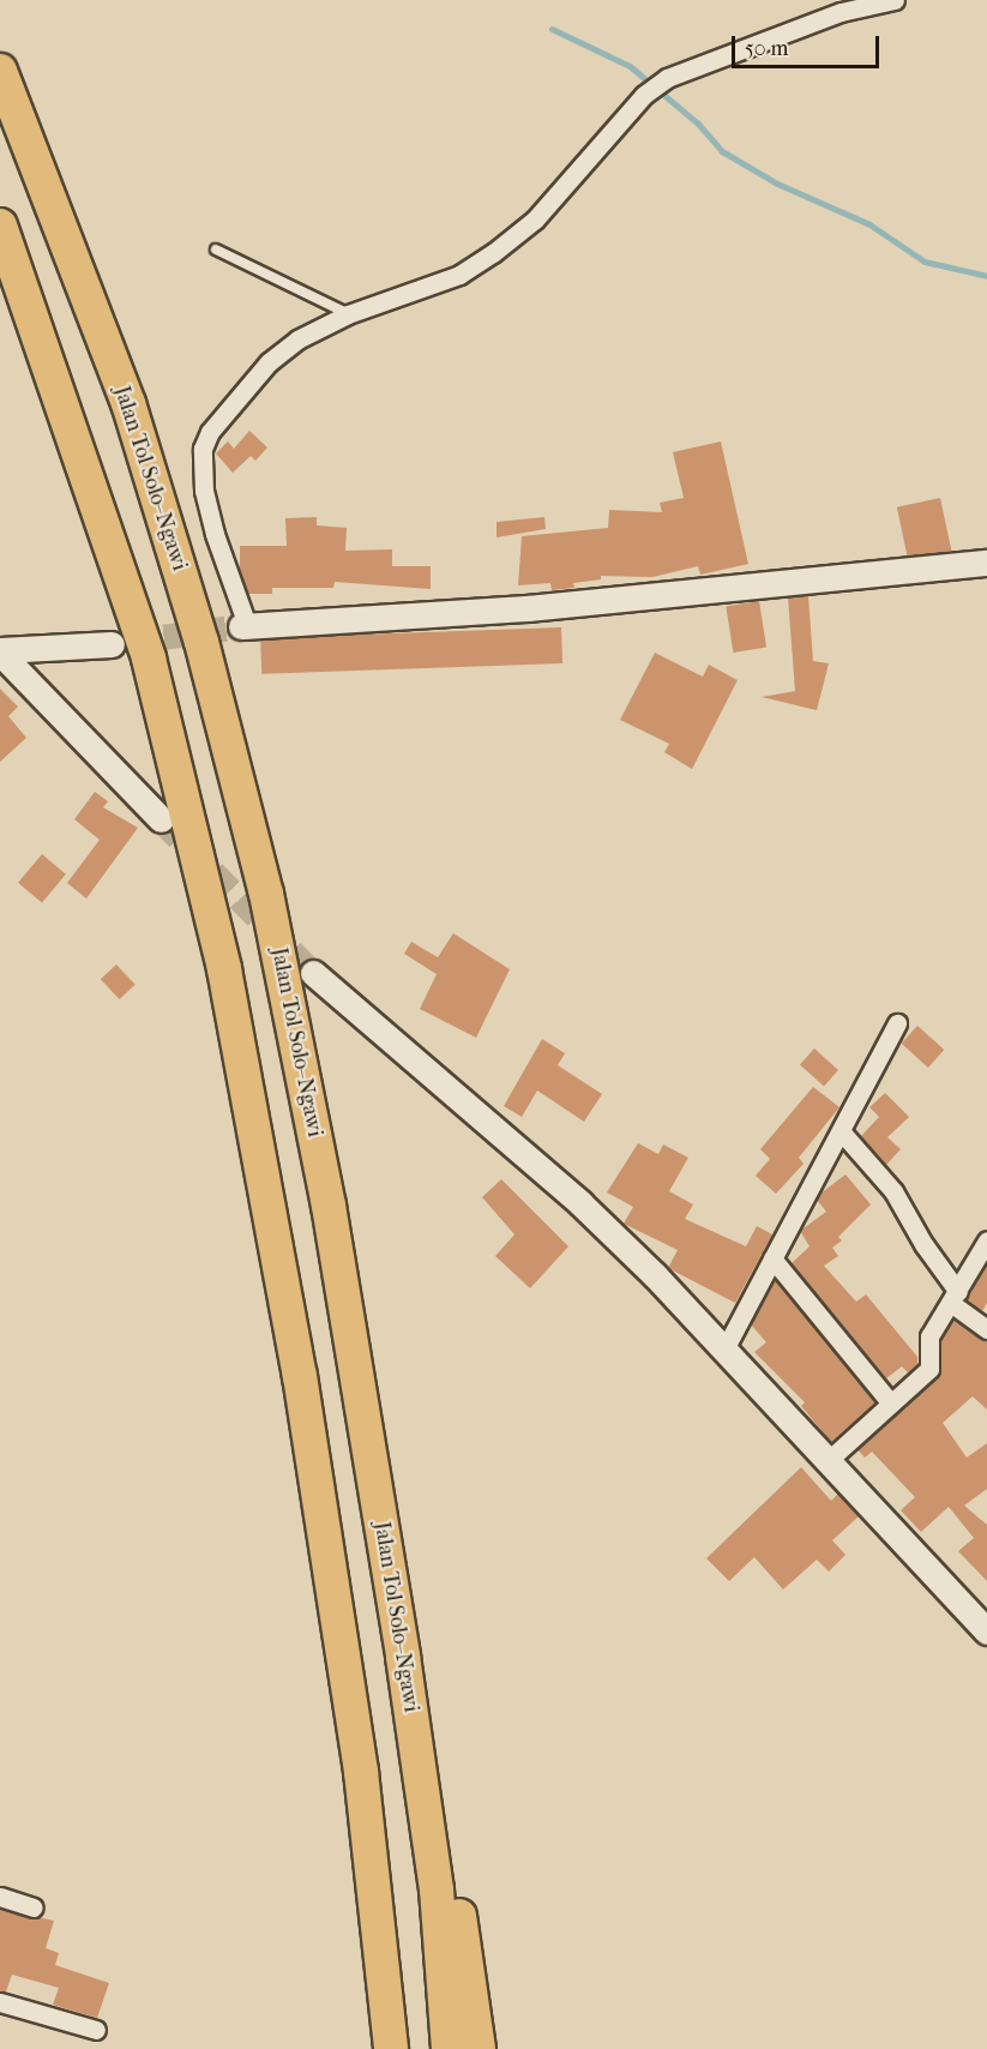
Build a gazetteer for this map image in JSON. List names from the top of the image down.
{
  "streets": {
    "highway": ["Jalan Tol Solo–Ngawi"]
  },
  "scale_bar": "50 m"
}
